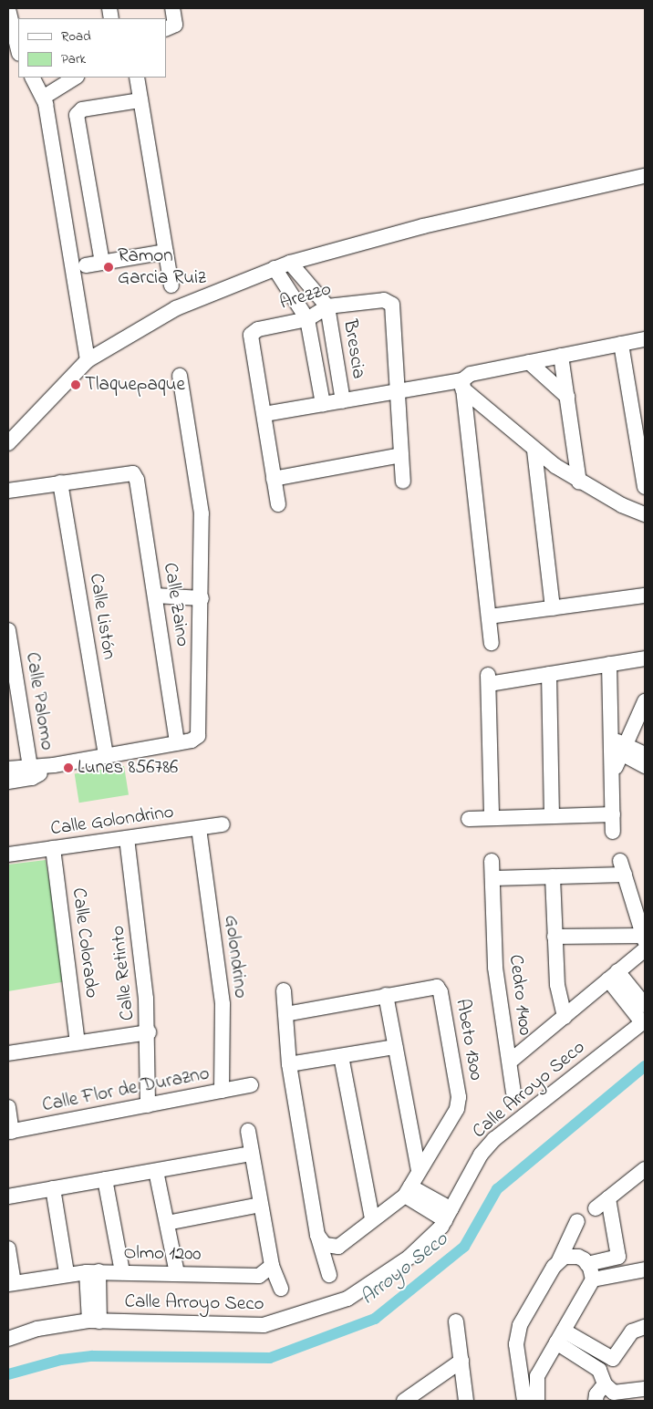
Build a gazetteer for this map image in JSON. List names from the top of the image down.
{
  "streets": {
    "street": [
      "Arezzo",
      "Brescia",
      "Calle Zaino",
      "Calle Listón",
      "Calle Palomo",
      "Calle Golondrino",
      "Calle Colorado",
      "Golondrino",
      "Calle Retinto",
      "Cedro 1400",
      "Abeto 1300",
      "Calle Flor de Durazno",
      "Calle Arroyo Seco",
      "Olmo 1200"
    ]
  },
  "crossings": [
    ["Arezzo", "Brescia"],
    ["Calle Zaino", "Calle Listón"],
    ["Calle Golondrino", "Calle Colorado"],
    ["Calle Golondrino", "Golondrino"],
    ["Calle Golondrino", "Calle Retinto"],
    ["Golondrino", "Calle Flor de Durazno"],
    ["Calle Retinto", "Calle Flor de Durazno"]
  ],
  "water": ["Arroyo Seco"],
  "places": ["Ramon Garcia Ruiz", "Tlaquepaque", "Lunes 856786"],
  "legend": ["Road", "Park"]
}
